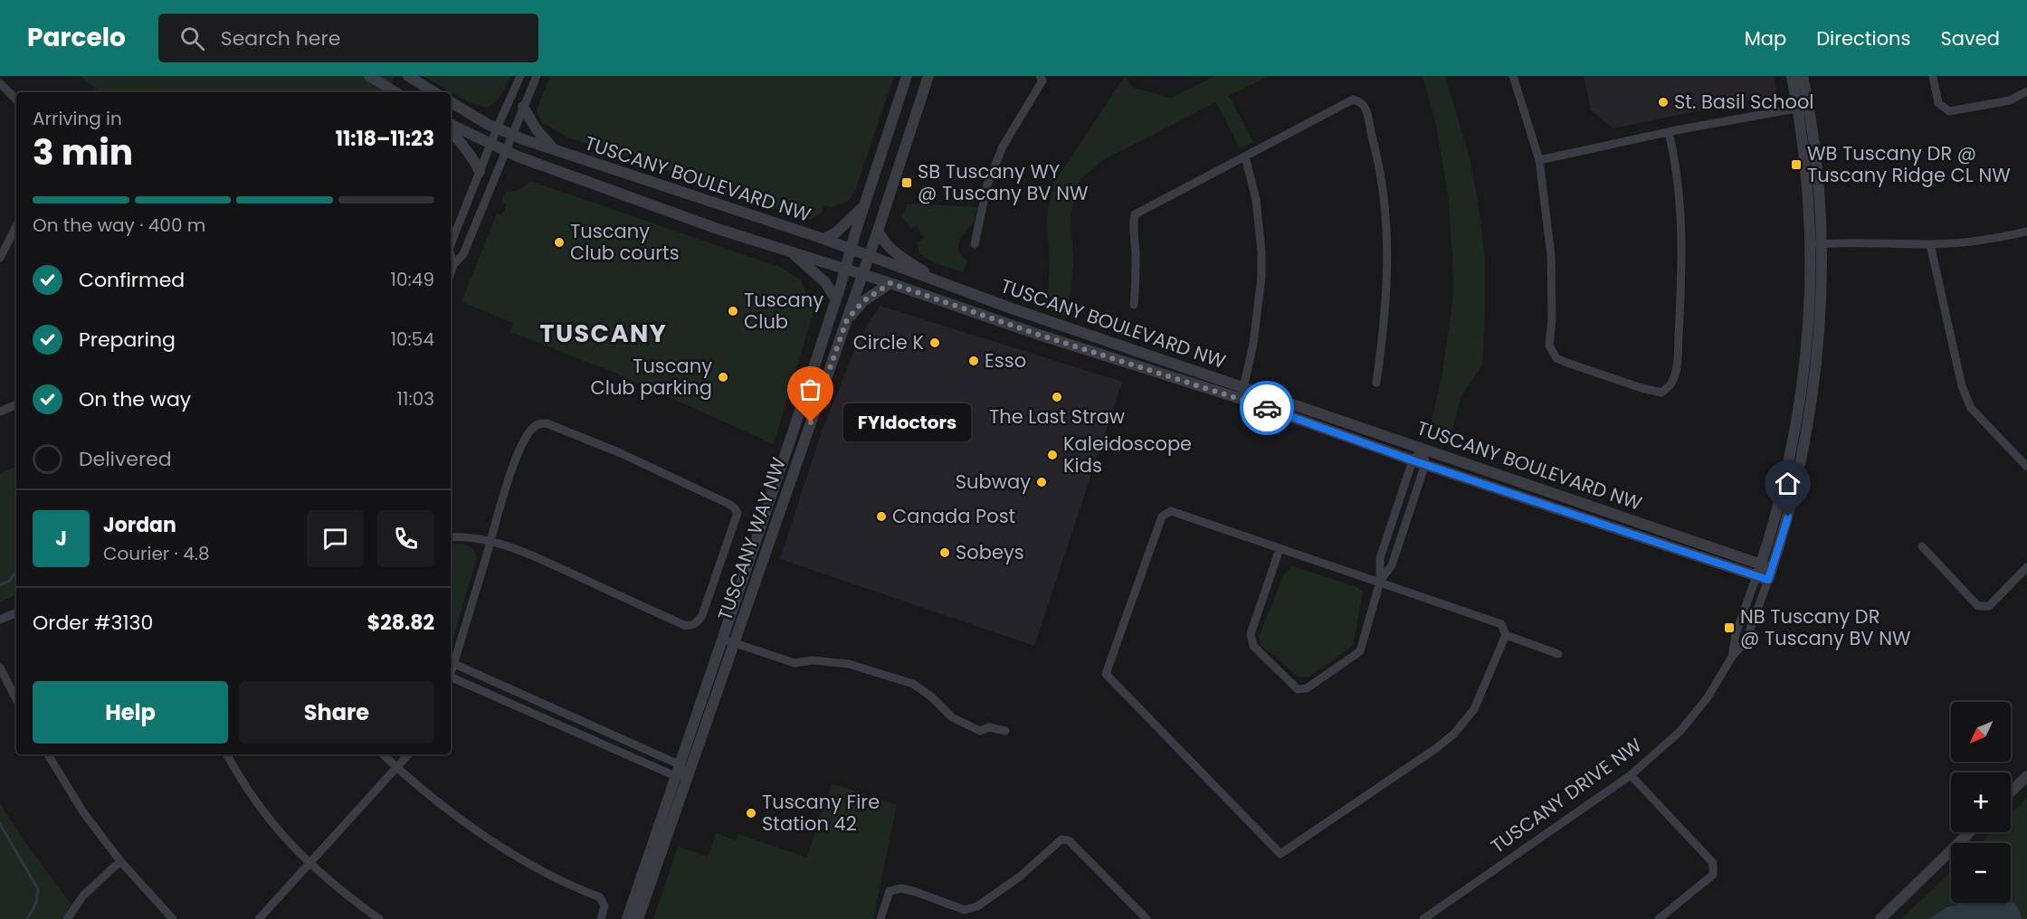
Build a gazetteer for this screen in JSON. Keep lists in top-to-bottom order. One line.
{"streets":{"street":["TUSCANY BOULEVARD NW","TUSCANY WAY NW","TUSCANY DRIVE NW"]},"crossings":[["TUSCANY BOULEVARD NW","TUSCANY WAY NW"],["TUSCANY BOULEVARD NW","TUSCANY DRIVE NW"]],"districts":["TUSCANY"],"places":{"other":["St. Basil School","Tuscany Club courts","Tuscany Club","Circle K","Esso","Tuscany Club parking","The Last Straw","FYIdoctors","Kaleidoscope Kids","Subway","Canada Post","Sobeys","Tuscany Fire Station 42"],"transit":["WB Tuscany DR @ Tuscany Ridge CL NW","SB Tuscany WY @ Tuscany BV NW","NB Tuscany DR @ Tuscany BV NW"]},"north":"bottom left","page":{"header":"Parcelo","search":"Search here","nav":["Map","Directions","Saved"],"heading":["3 min","Arriving in","11:18–11:23"],"panel":["Jordan","Courier · 4.8","Order #3130","$28.82"],"bar":"On the way · 400 m","list":[["Confirmed","10:49"],["Preparing","10:54"],["On the way","11:03"],"Delivered"],"bubble":"FYIdoctors","round":"J","buttons":["Help","Share"],"map_buttons":["+","−"]}}
